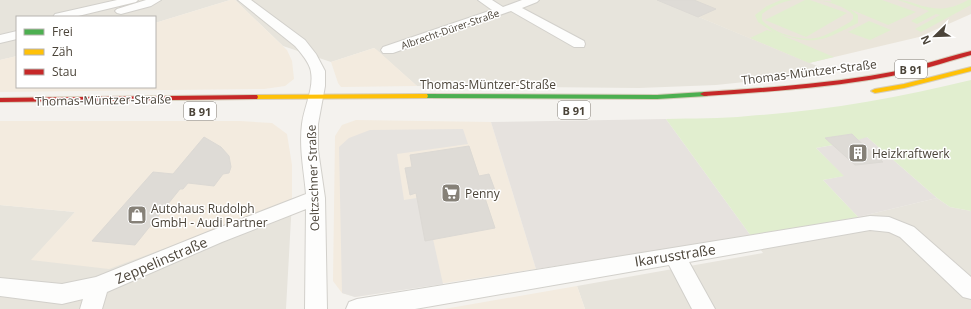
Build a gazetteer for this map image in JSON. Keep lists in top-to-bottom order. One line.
{"streets":{"main road":["B 91","Thomas-Müntzer-Straße"],"street":["Albrecht-Dürer-Straße","Oeltzschner Straße","Ikarusstraße","Zeppelinstraße"]},"crossings":[["Thomas-Müntzer-Straße","Oeltzschner Straße"],["Oeltzschner Straße","Zeppelinstraße"]],"places":{"building":["Heizkraftwerk"],"supermarket":["Penny"],"shop":["Autohaus Rudolph GmbH - Audi Partner"]},"legend":["Frei","Zäh","Stau"],"north":"bottom left"}
